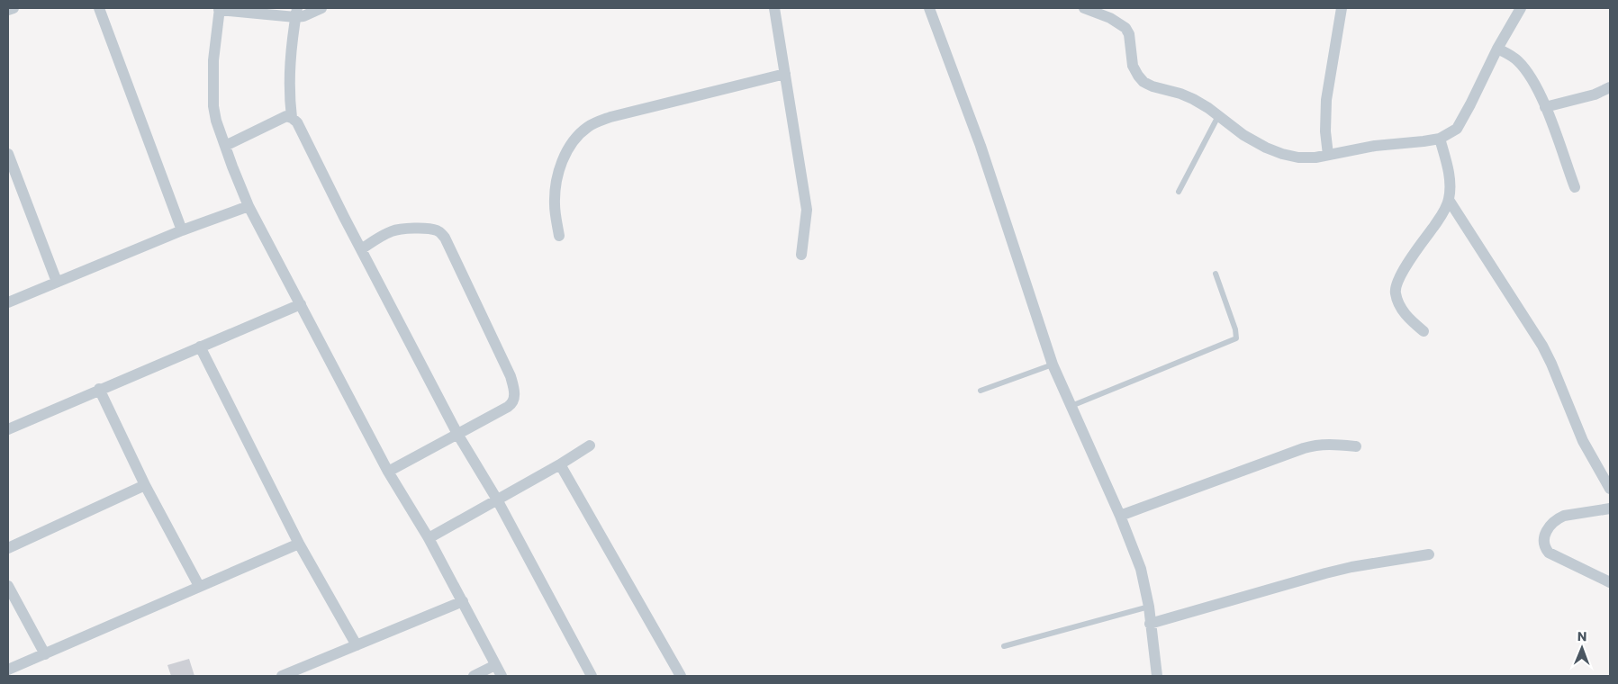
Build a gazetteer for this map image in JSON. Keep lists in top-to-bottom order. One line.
{"north":"top"}
